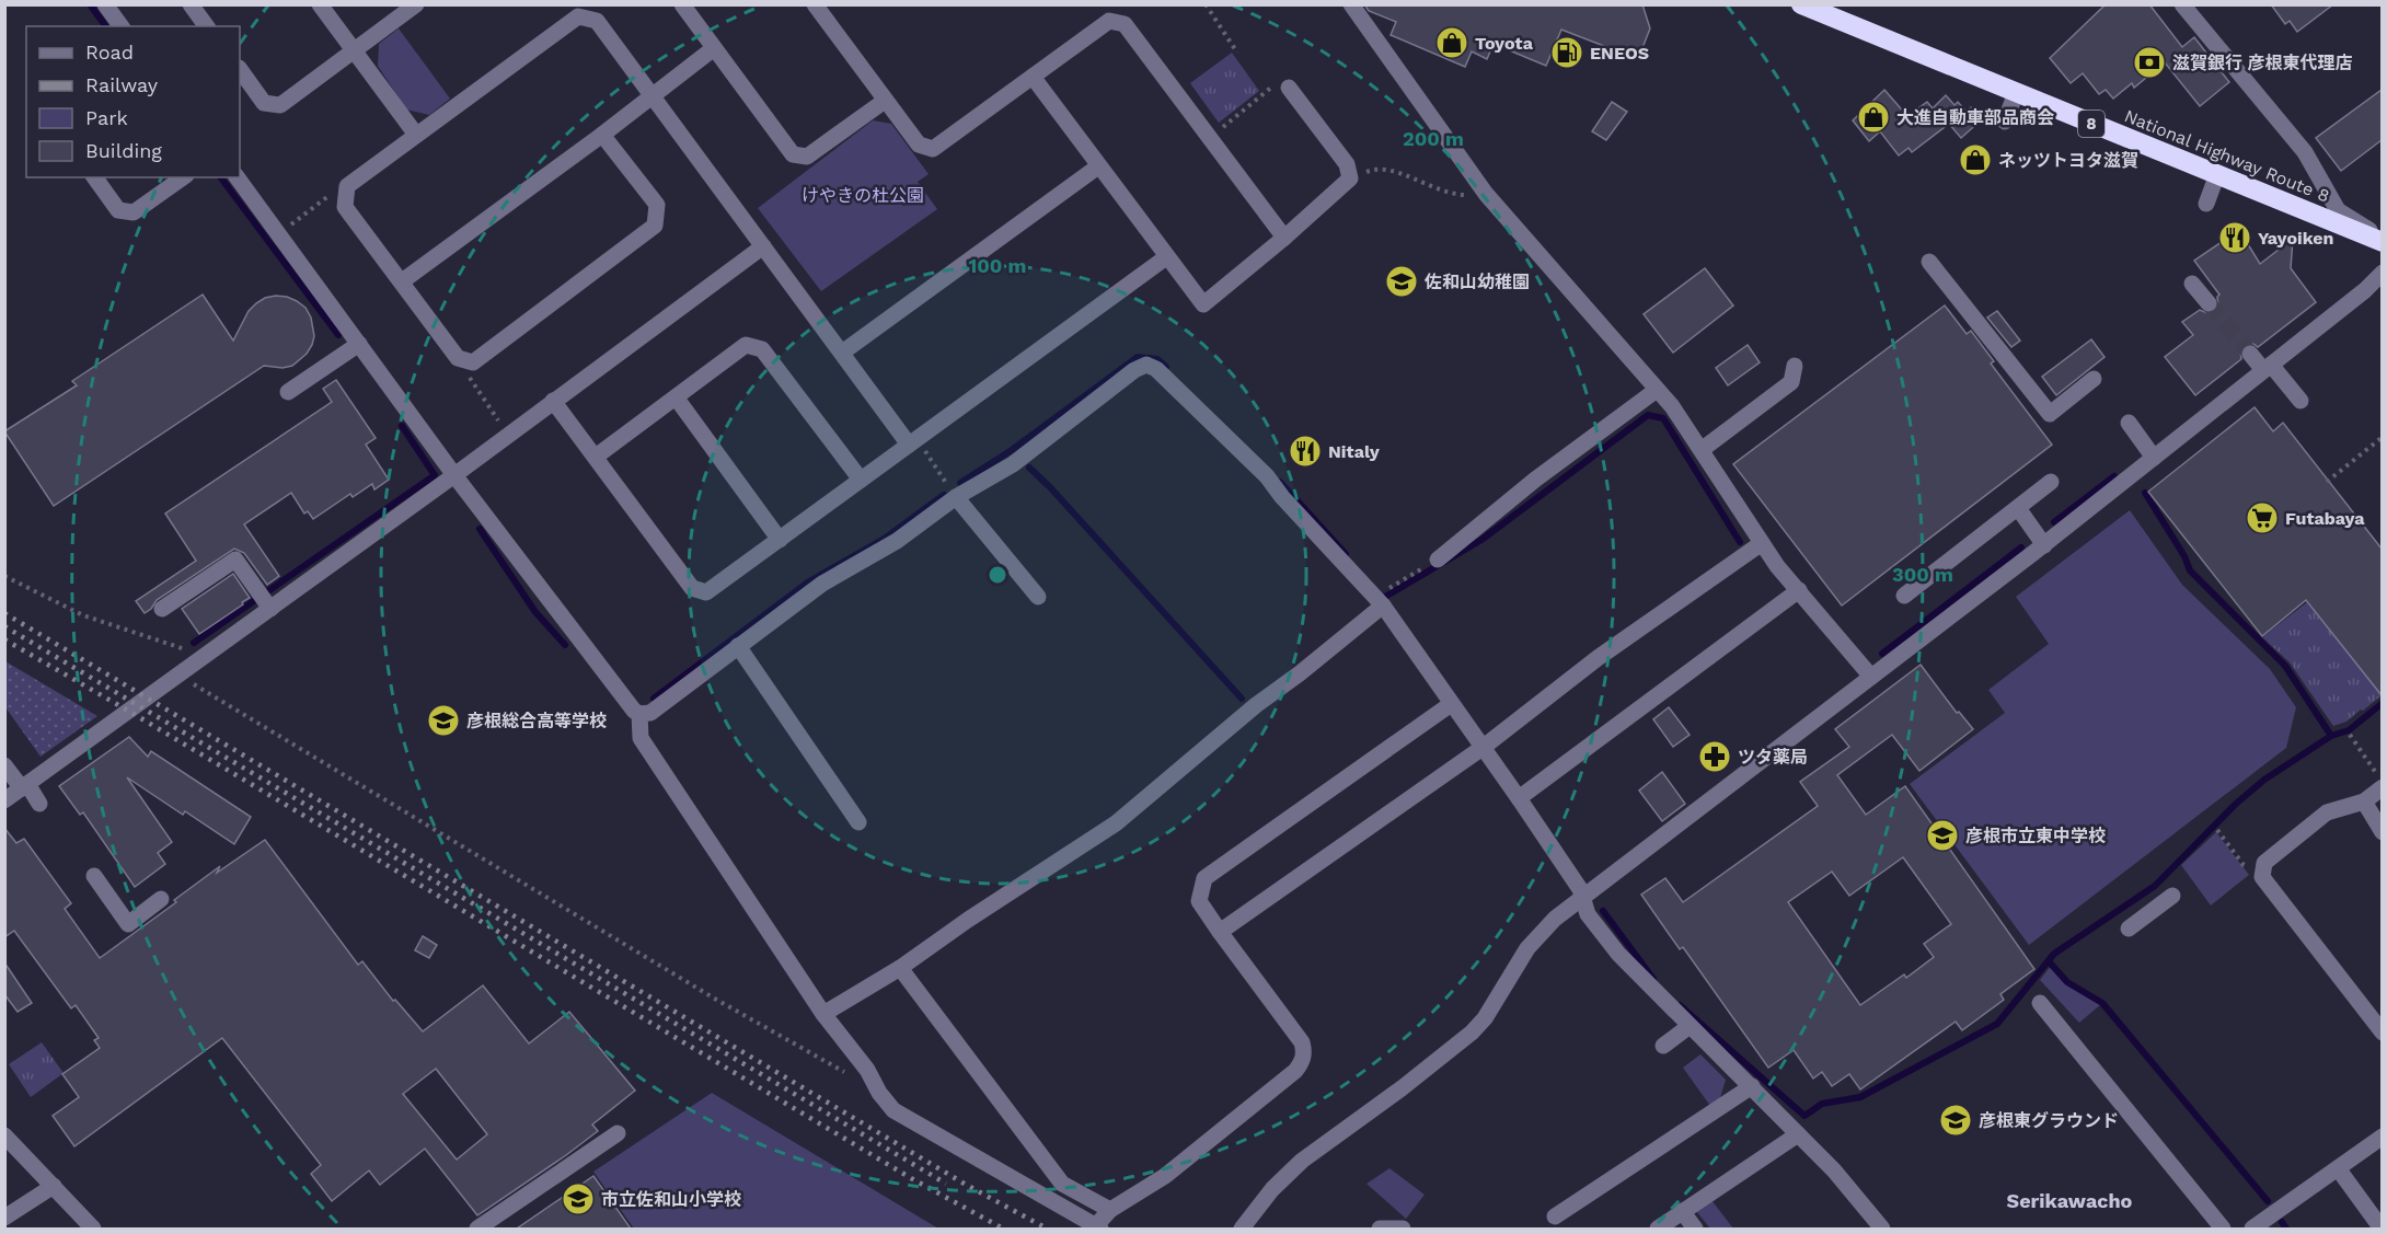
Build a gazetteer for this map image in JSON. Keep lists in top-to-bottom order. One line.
{"streets":{"highway":["8","National Highway Route 8"]},"districts":["Serikawacho"],"parks":["けやきの杜公園"],"places":{"shop":["Toyota","大進自動車部品商会","ネッツトヨタ滋賀"],"fuel station":["ENEOS"],"bank":["滋賀銀行 彦根東代理店"],"restaurant":["Yayoiken","Nitaly"],"school or university":["佐和山幼稚園","彦根総合高等学校","彦根市立東中学校","彦根東グラウンド","市立佐和山小学校"],"supermarket":["Futabaya"],"pharmacy":["ツタ薬局"]},"legend":["Road","Railway","Park","Building"],"rings":["200 m","100 m","300 m"]}
